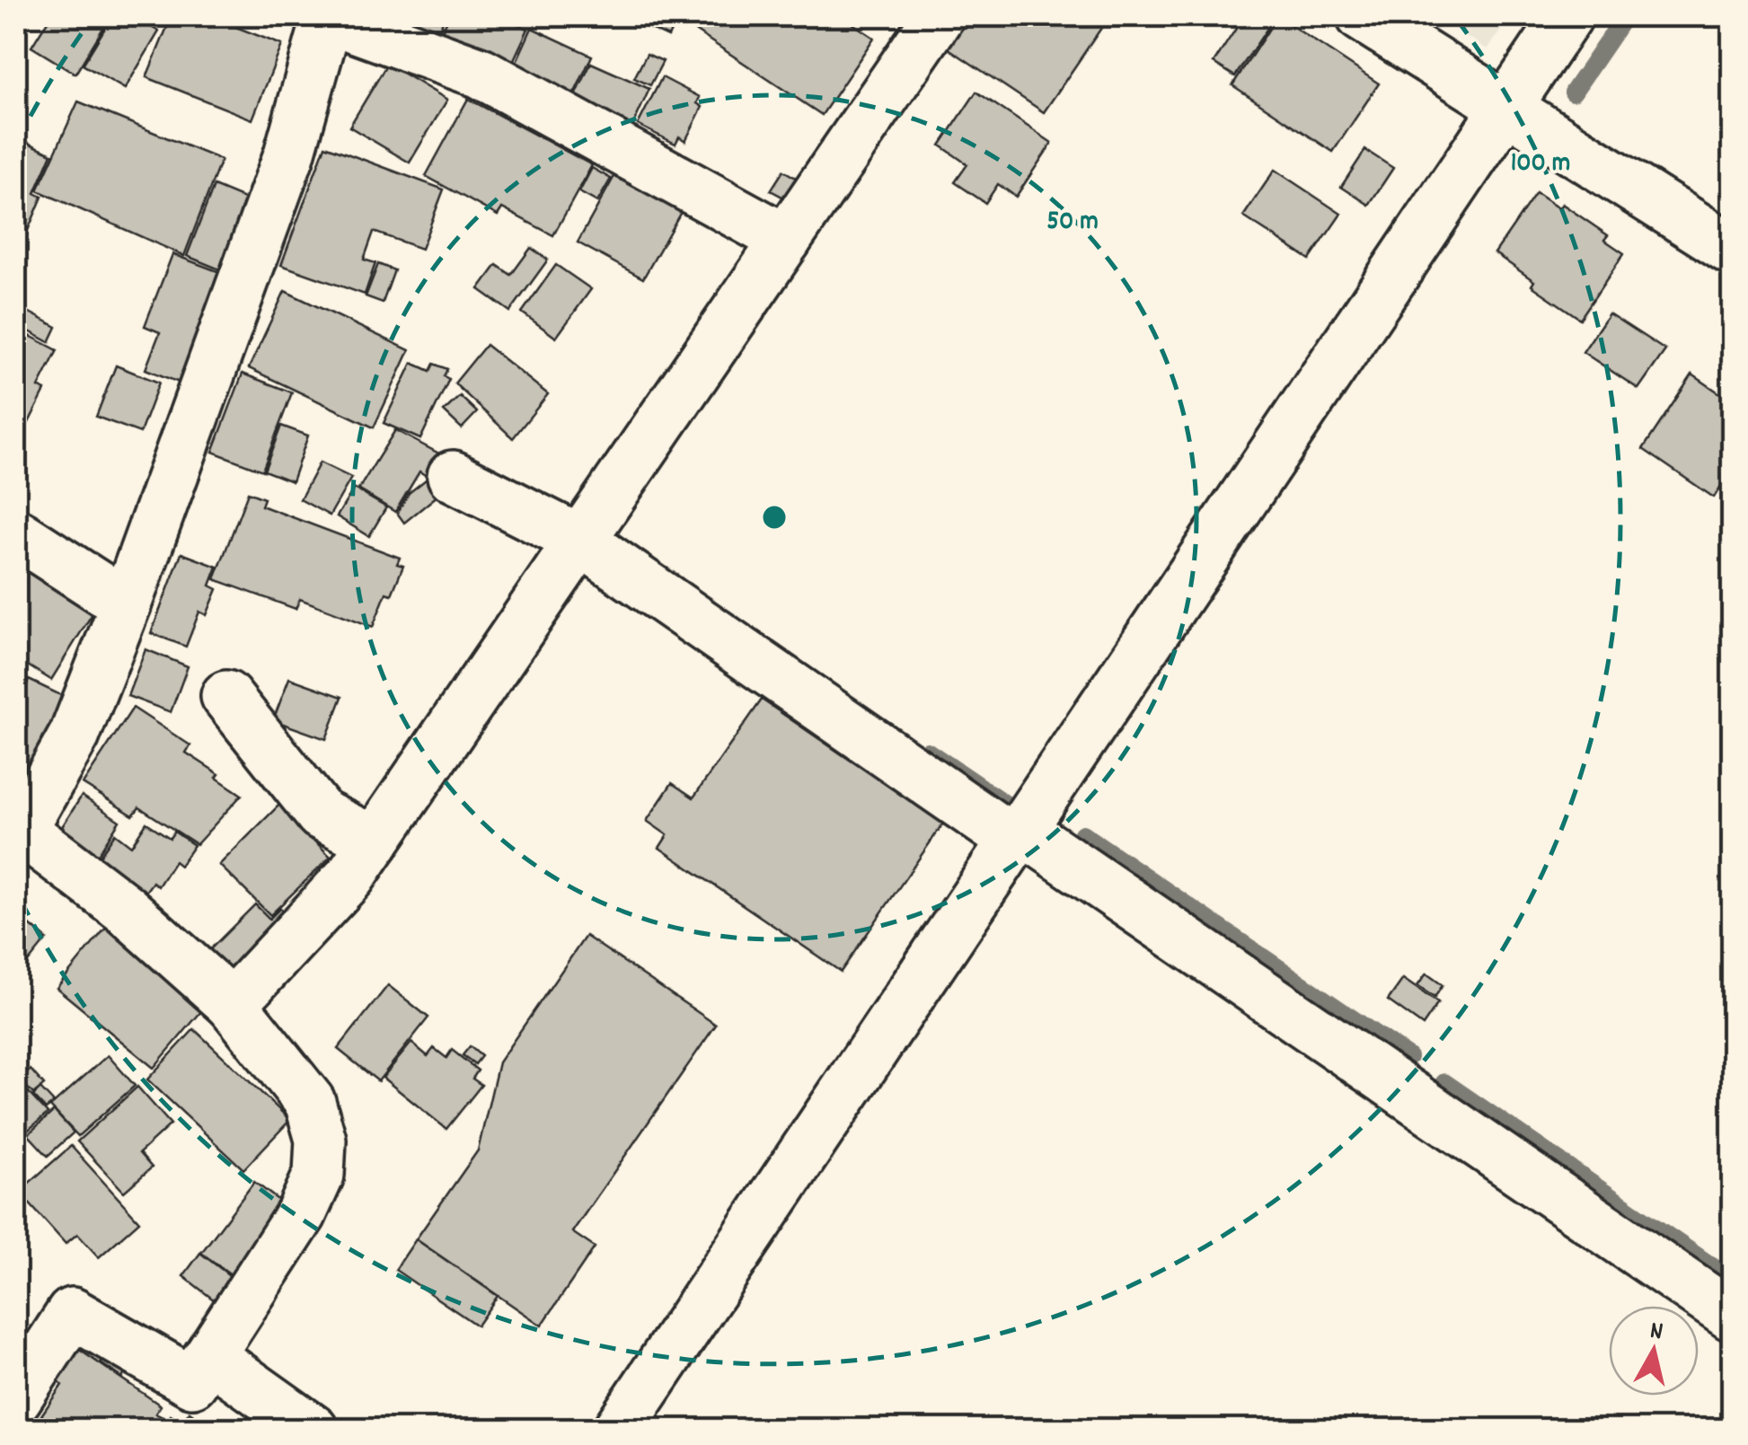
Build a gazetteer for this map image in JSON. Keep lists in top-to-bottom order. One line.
{"north":"top","rings":["100 m","50 m"]}
